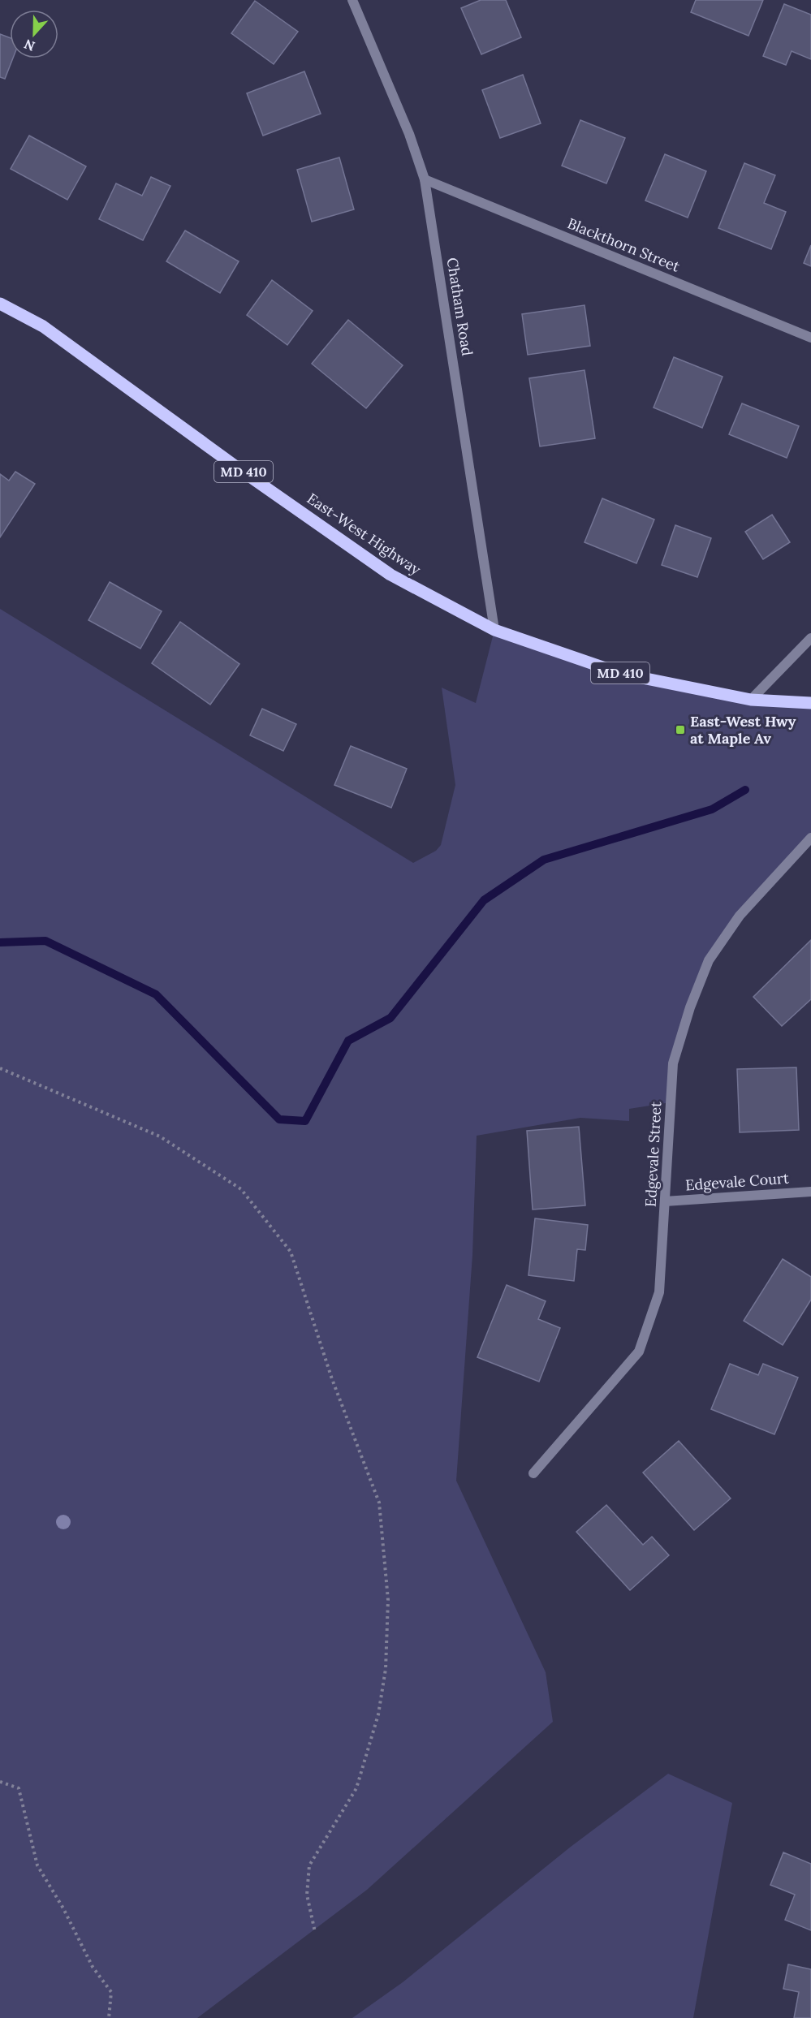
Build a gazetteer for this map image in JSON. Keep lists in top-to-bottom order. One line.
{"streets":{"main road":["MD 410","East-West Highway"],"street":["Blackthorn Street","Chatham Road","Edgevale Street","Edgevale Court"]},"crossings":[["Blackthorn Street","Chatham Road"],["Chatham Road","East-West Highway"],["Edgevale Street","Edgevale Court"]],"places":{"transit":["East-West Hwy at Maple Av"]},"north":"bottom"}
